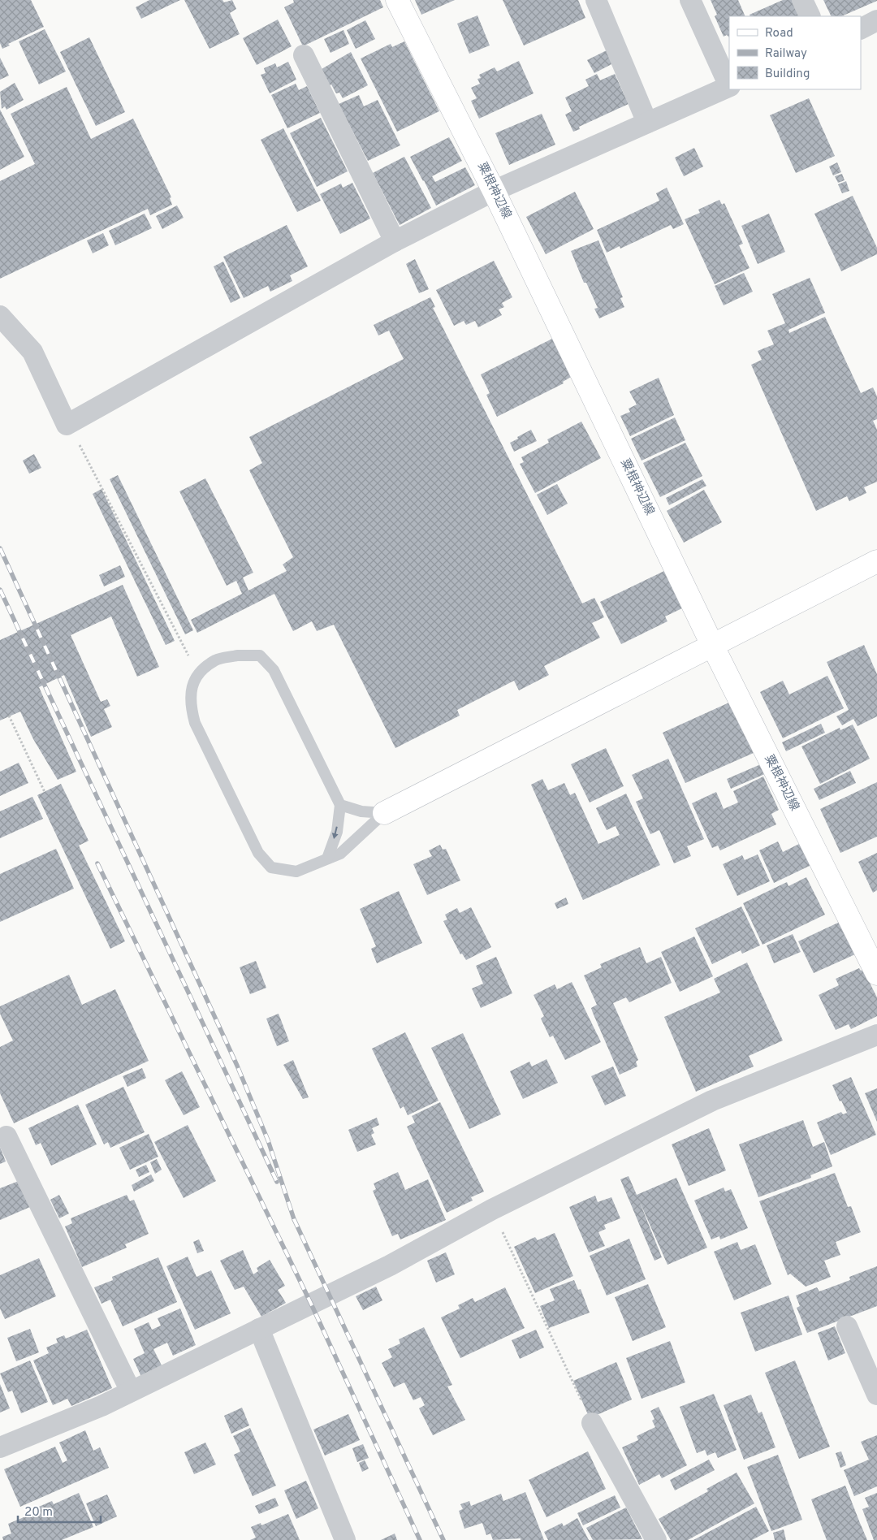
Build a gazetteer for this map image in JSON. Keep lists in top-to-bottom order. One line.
{"streets":{"main road":["粟根神辺線"]},"legend":["Road","Railway","Building"],"scale_bar":"20 m"}
